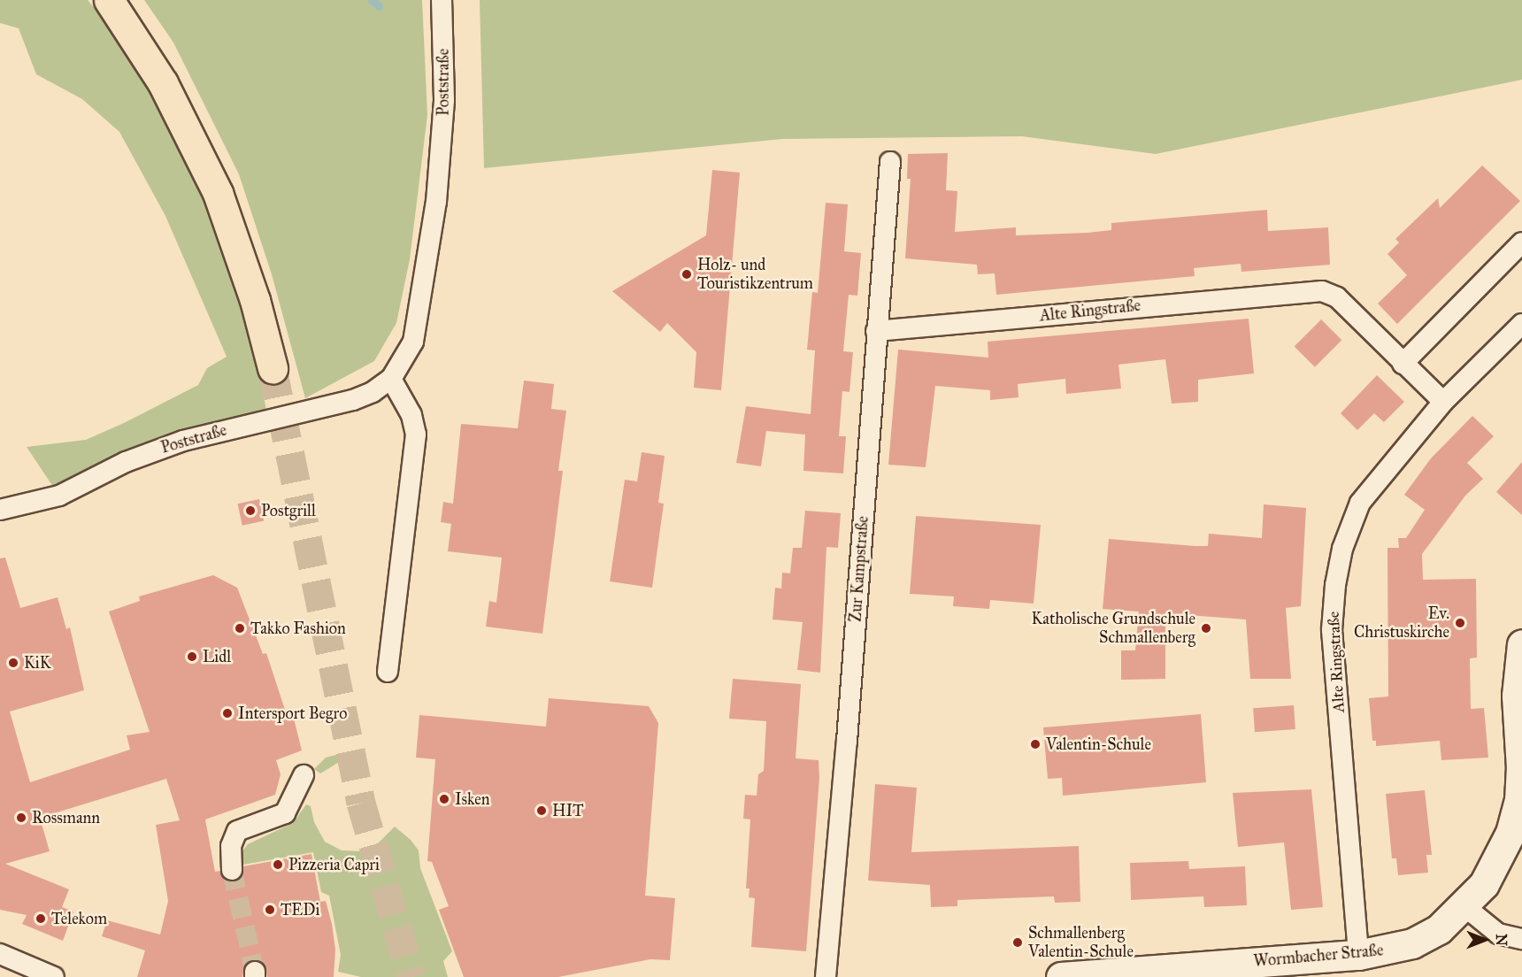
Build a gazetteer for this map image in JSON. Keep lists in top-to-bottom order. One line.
{"streets":{"main road":["Wormbacher Straße"],"street":["Poststraße","Alte Ringstraße","Zur Kampstraße"]},"crossings":[["Alte Ringstraße","Zur Kampstraße"],["Alte Ringstraße","Wormbacher Straße"]],"places":["Holz- und Touristikzentrum","Postgrill","Ev. Christuskirche","Takko Fashion","Katholische Grundschule Schmallenberg","Lidl","KiK","Intersport Begro","Valentin-Schule","Isken","HIT","Rossmann","Pizzeria Capri","TEDi","Telekom","Schmallenberg Valentin-Schule"],"north":"right"}
